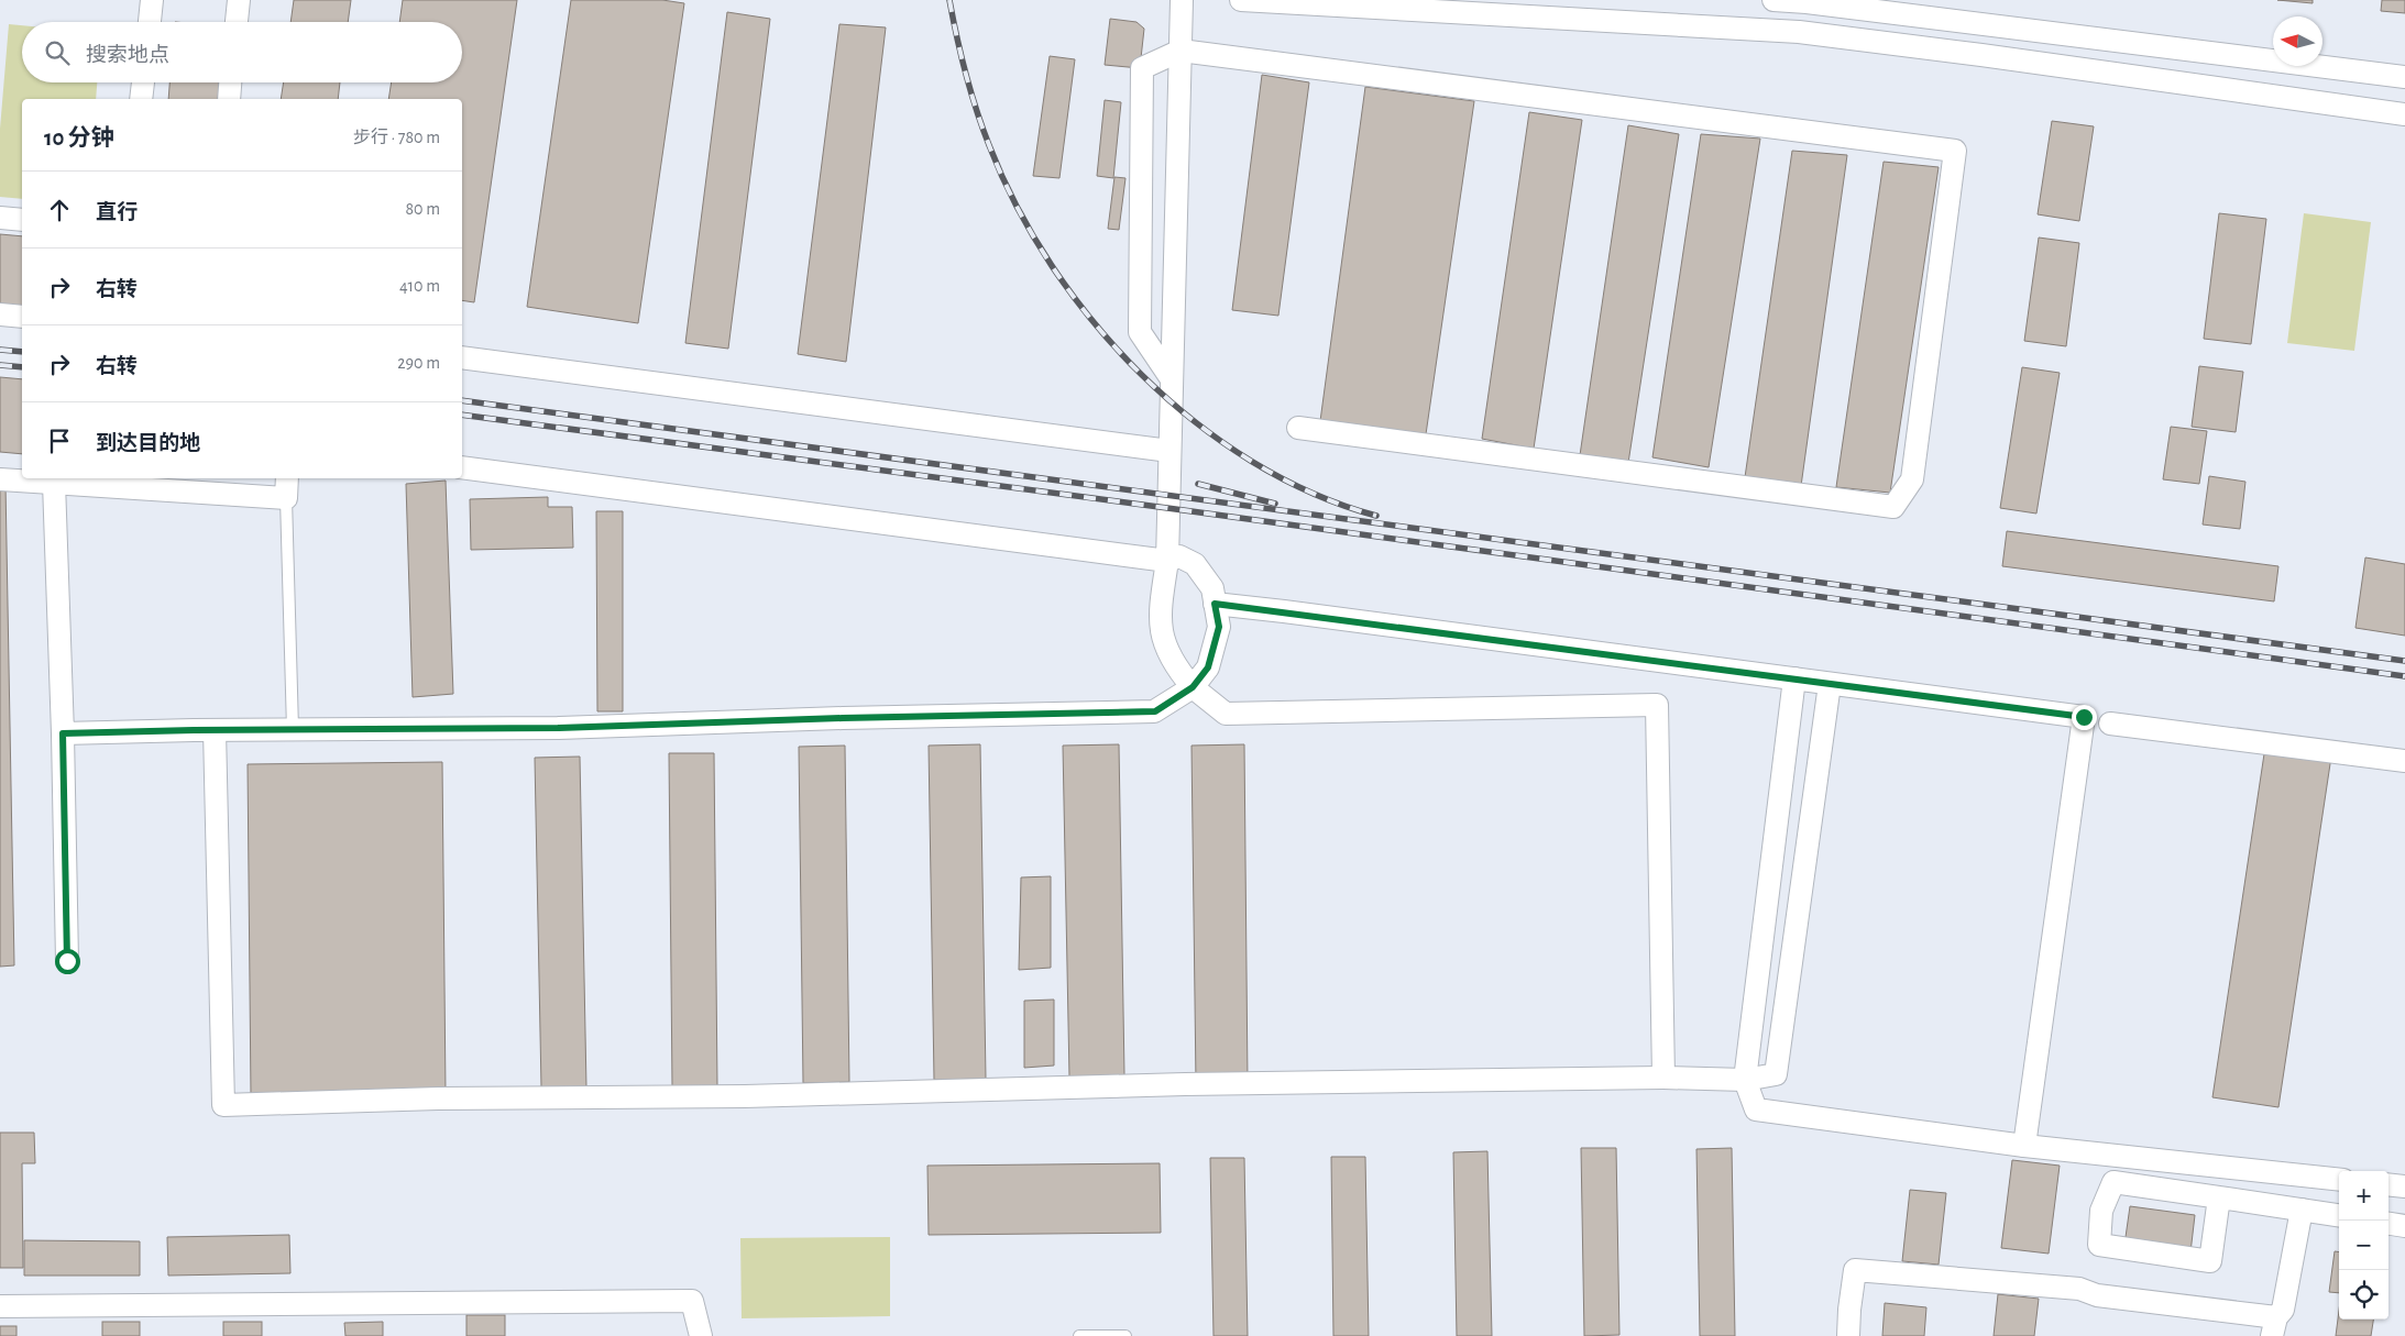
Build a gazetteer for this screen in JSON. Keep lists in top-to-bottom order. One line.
{"north":"left","page":{"search":"搜索地点","heading":["10 分钟","步行 · 780 m"],"list":[["直行","80 m"],["右转","410 m"],["右转","290 m"],"到达目的地"],"map_buttons":["+","−"]}}
